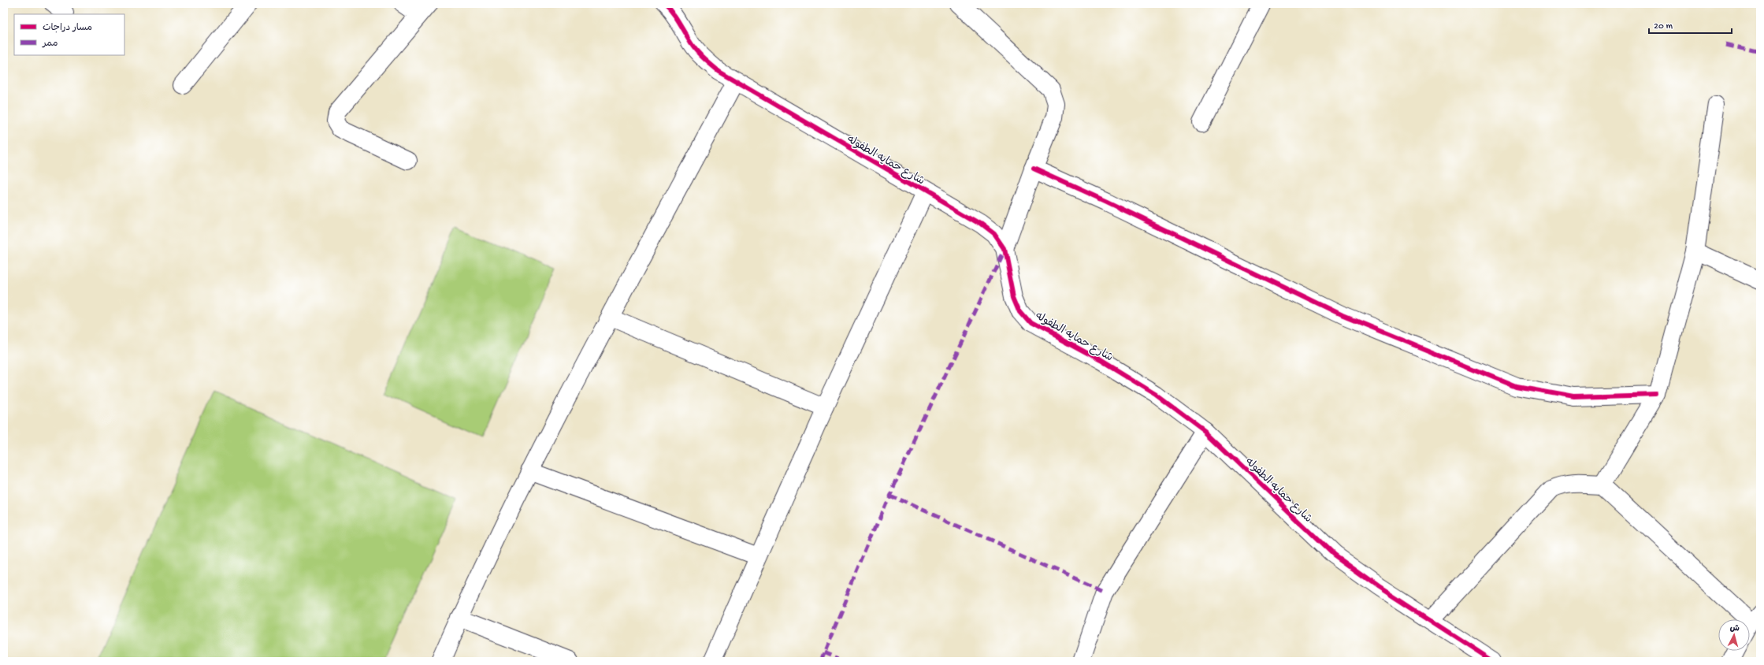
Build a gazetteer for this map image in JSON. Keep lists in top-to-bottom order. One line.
{"streets":{"street":["شارع حمايه الطفوله"]},"legend":["مسار دراجات","ممر"],"scale_bar":"20 m","north":"top"}
